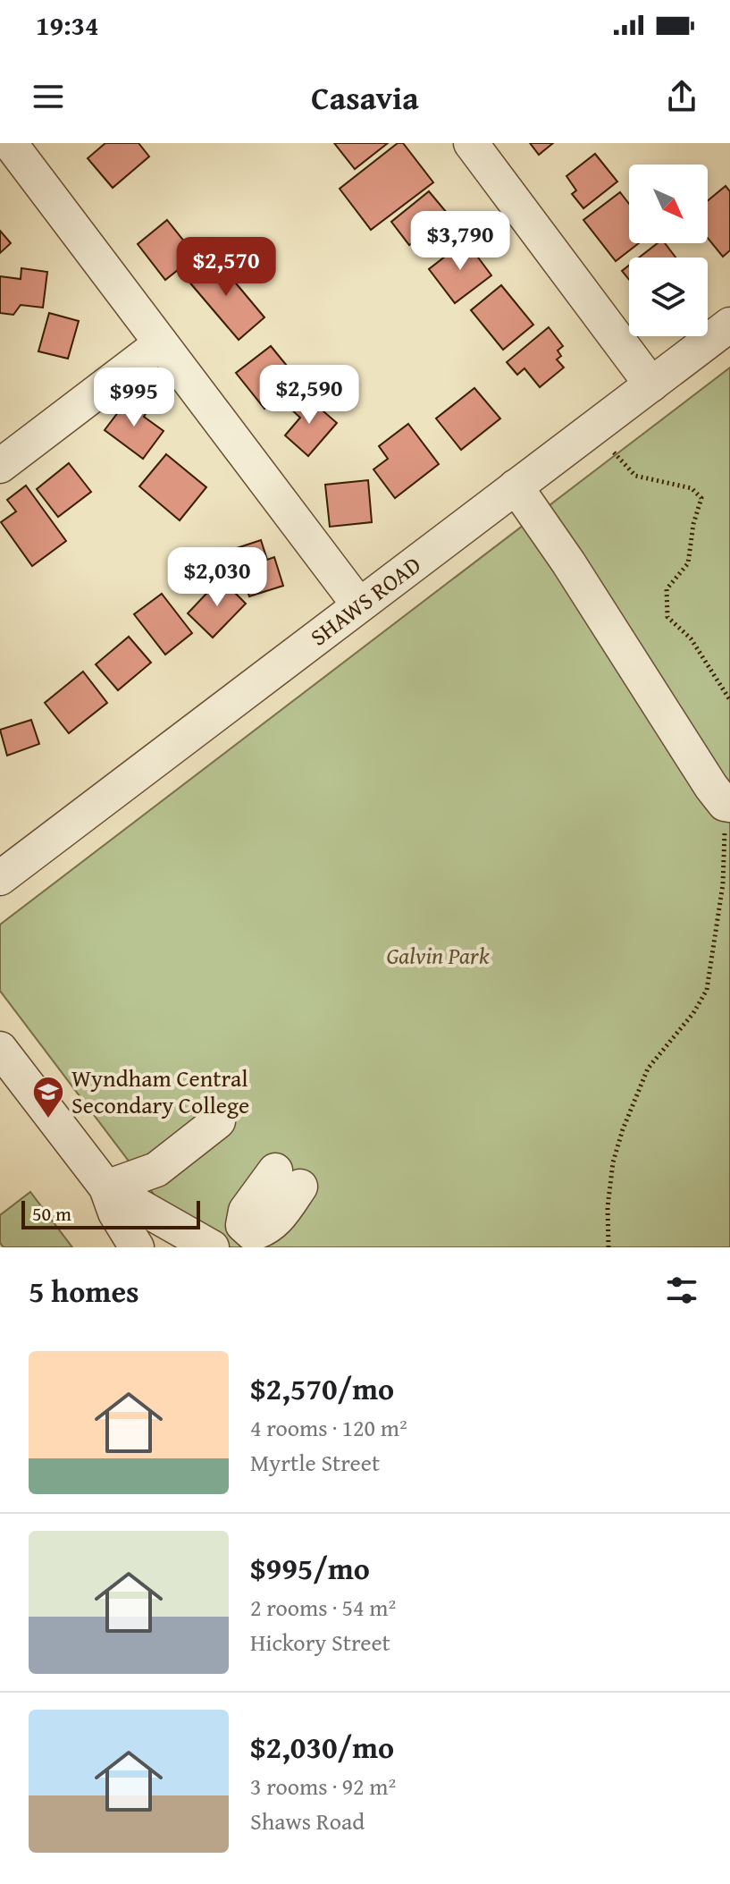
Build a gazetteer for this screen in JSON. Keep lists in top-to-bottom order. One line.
{"streets":{"street":["SHAWS ROAD"]},"parks":["Galvin Park"],"places":{"school or university":["Wyndham Central Secondary College"]},"scale_bar":"50 m","north":"bottom right","page":{"status":"19:34","header":"Casavia","price":["$3,790","$2,570","$2,590","$995","$2,030"],"scale":"50 m","heading":"5 homes","list":[{"name":"$2,570/mo","note":"4 rooms · 120 m² · Myrtle Street"},{"name":"$995/mo","note":"2 rooms · 54 m² · Hickory Street"},{"name":"$2,030/mo","note":"3 rooms · 92 m² · Shaws Road"}]}}
